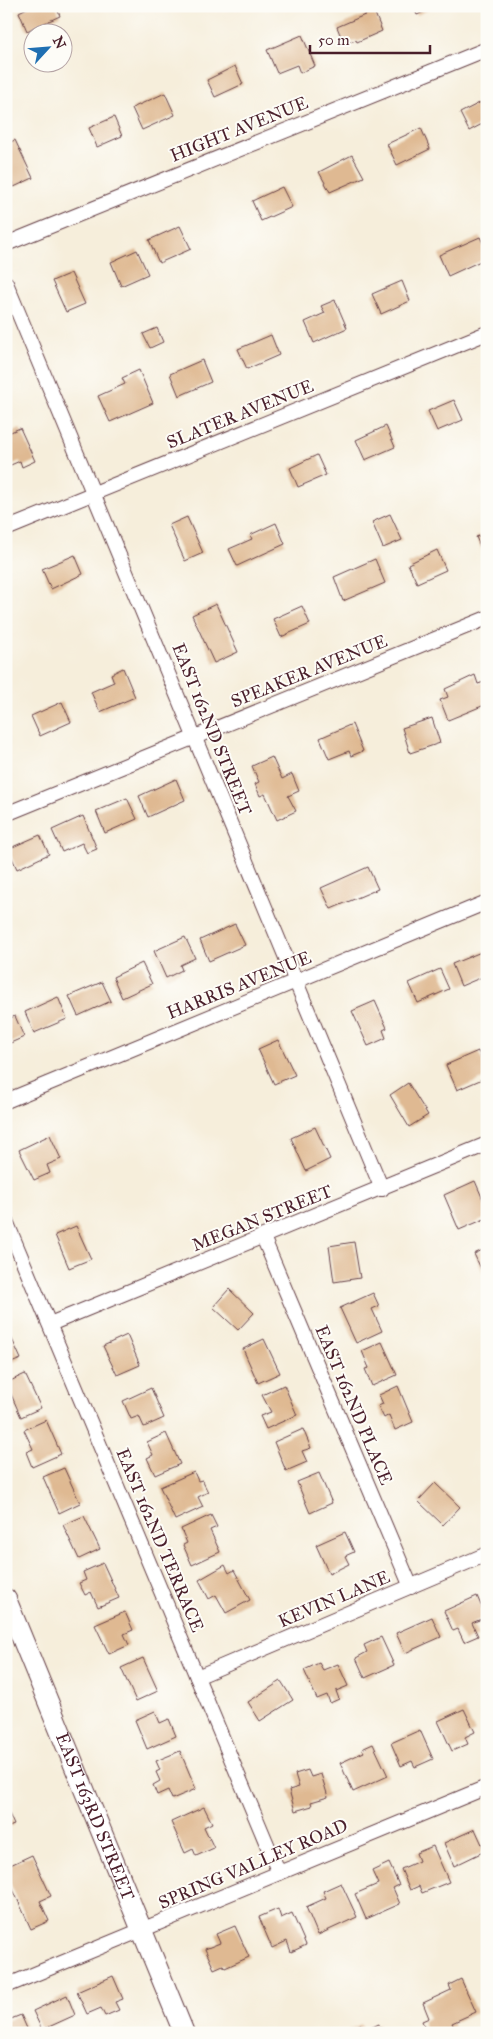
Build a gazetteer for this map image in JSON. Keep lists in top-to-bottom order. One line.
{"streets":{"street":["HIGHT AVENUE","SLATER AVENUE","SPEAKER AVENUE","EAST 162ND STREET","HARRIS AVENUE","MEGAN STREET","EAST 162ND PLACE","EAST 162ND TERRACE","KEVIN LANE","EAST 163RD STREET","SPRING VALLEY ROAD"]},"crossings":[["SLATER AVENUE","EAST 162ND STREET"],["SPEAKER AVENUE","EAST 162ND STREET"],["EAST 162ND STREET","HARRIS AVENUE"],["EAST 162ND STREET","MEGAN STREET"],["MEGAN STREET","EAST 162ND PLACE"],["MEGAN STREET","EAST 162ND TERRACE"],["EAST 162ND PLACE","KEVIN LANE"],["EAST 162ND TERRACE","KEVIN LANE"],["EAST 162ND TERRACE","SPRING VALLEY ROAD"],["EAST 163RD STREET","SPRING VALLEY ROAD"]],"scale_bar":"50 m","north":"top right"}
